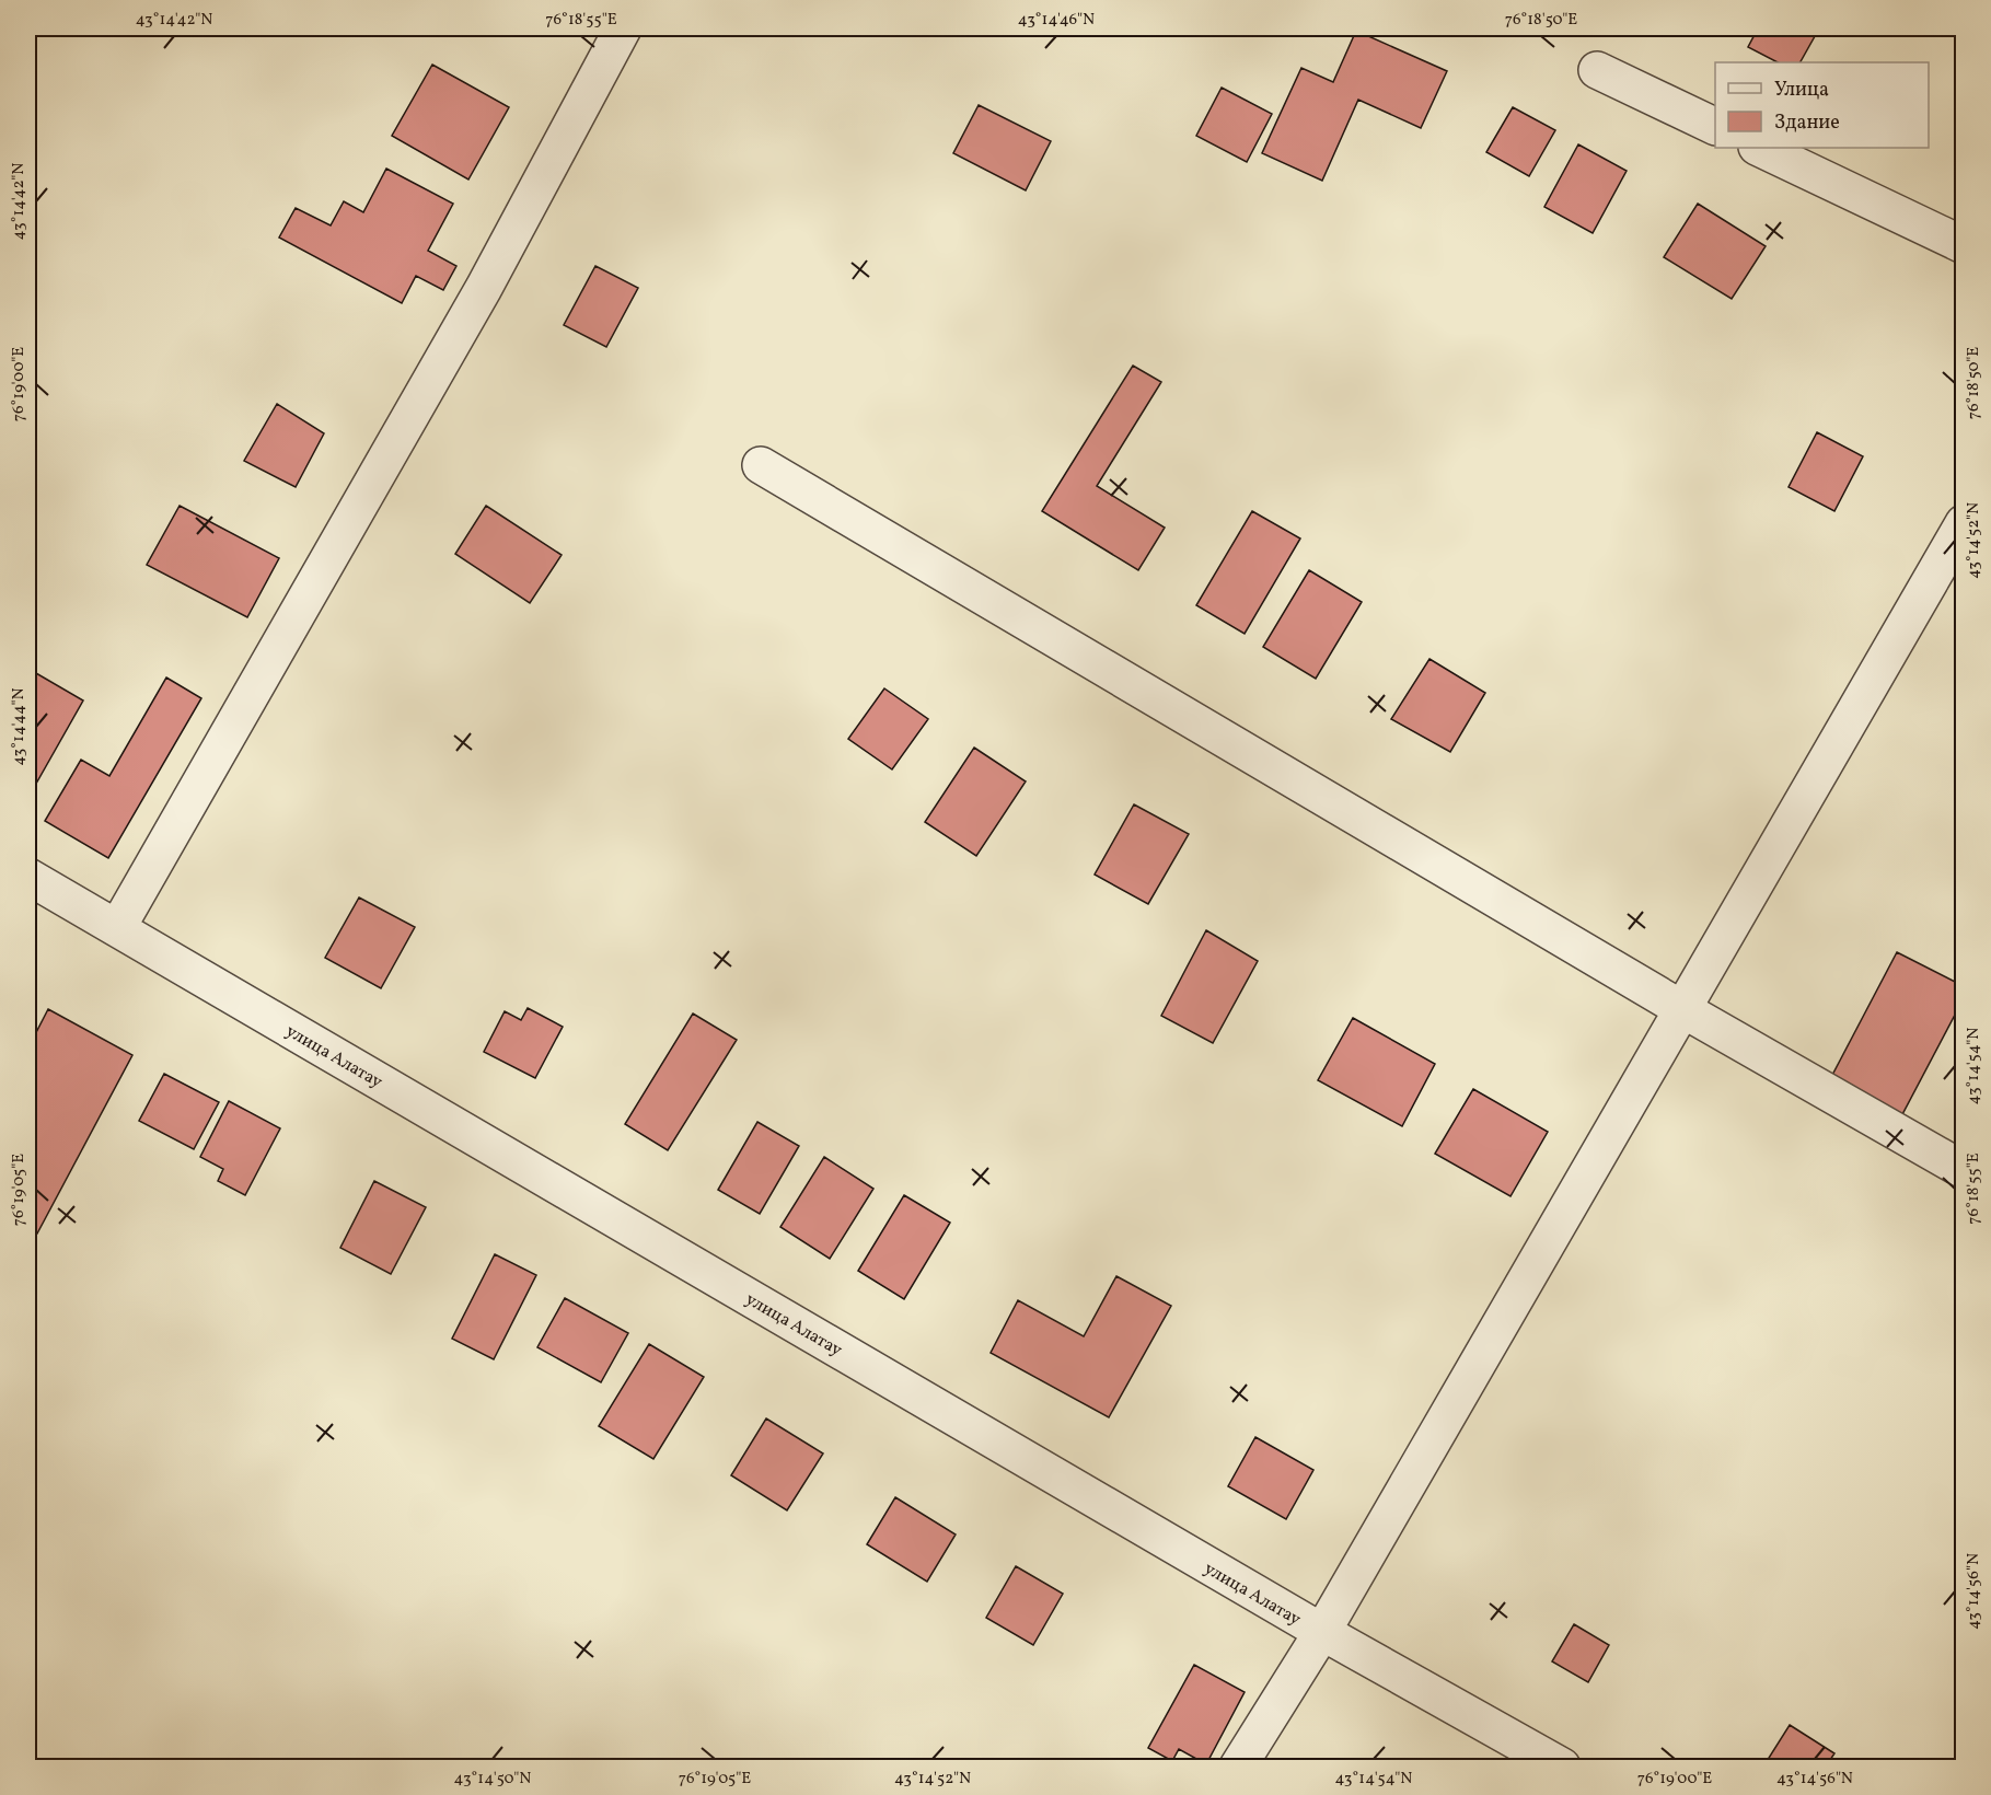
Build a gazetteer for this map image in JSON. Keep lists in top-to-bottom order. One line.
{"streets":{"street":["улица Алатау"]},"legend":["Улица","Здание"],"coordinates":["43°14'42\"N","76°18'55\"E","43°14'46\"N","76°18'50\"E","76°19'00\"E","43°14'52\"N","43°14'44\"N","43°14'54\"N","76°19'05\"E","43°14'56\"N","43°14'50\"N"]}
